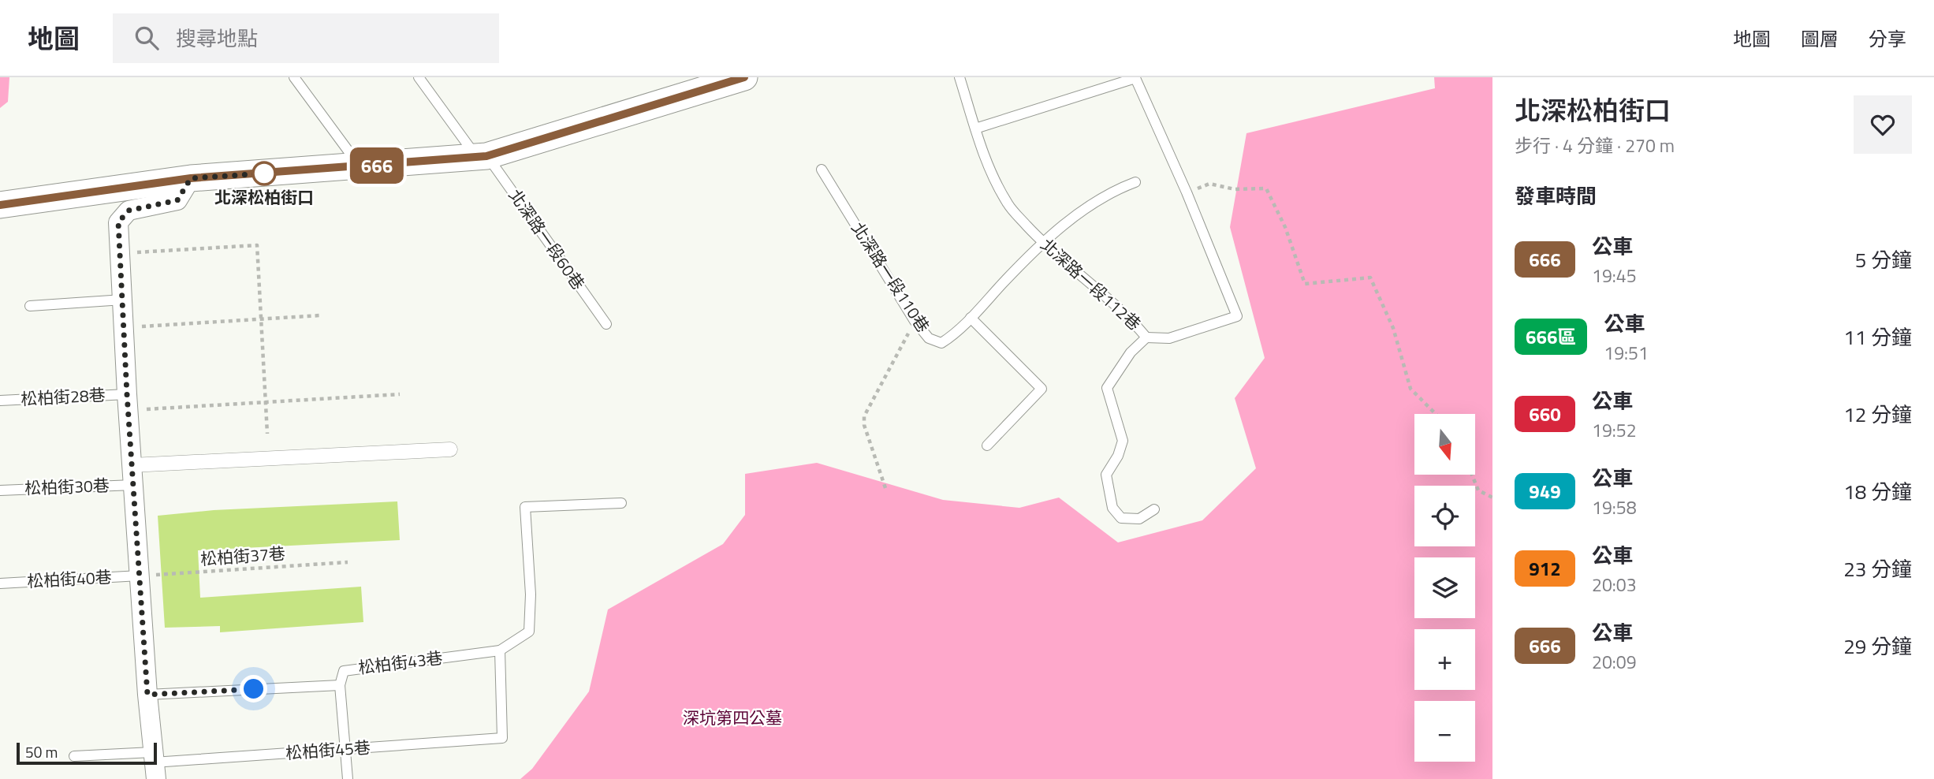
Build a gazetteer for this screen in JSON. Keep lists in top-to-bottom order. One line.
{"streets":{"lane":["北深路一段60巷","北深路一段110巷","北深路一段112巷","松柏街28巷","松柏街30巷","松柏街40巷","松柏街43巷","松柏街45巷"],"path":["松柏街37巷"]},"crossings":[["北深路一段110巷","北深路一段112巷"],["松柏街37巷","松柏街40巷"],["松柏街43巷","松柏街45巷"]],"parks":["深坑第四公墓"],"places":["北深松柏街口"],"lines":["bus line 666"],"scale_bar":"50 m","north":"bottom","page":{"header":"地圖","search":"搜尋地點","nav":["地圖","圖層","分享"],"on_map":"666","heading":[["北深松柏街口","步行 · 4 分鐘 · 270 m"],"發車時間"],"list":[{"mark":"666","name":"公車","note":"19:45","value":"5 分鐘"},{"mark":"666區","name":"公車","note":"19:51","value":"11 分鐘"},{"mark":"660","name":"公車","note":"19:52","value":"12 分鐘"},{"mark":"949","name":"公車","note":"19:58","value":"18 分鐘"},{"mark":"912","name":"公車","note":"20:03","value":"23 分鐘"},{"mark":"666","name":"公車","note":"20:09","value":"29 分鐘"}],"map_buttons":["+","−"],"scale":"50 m"}}
